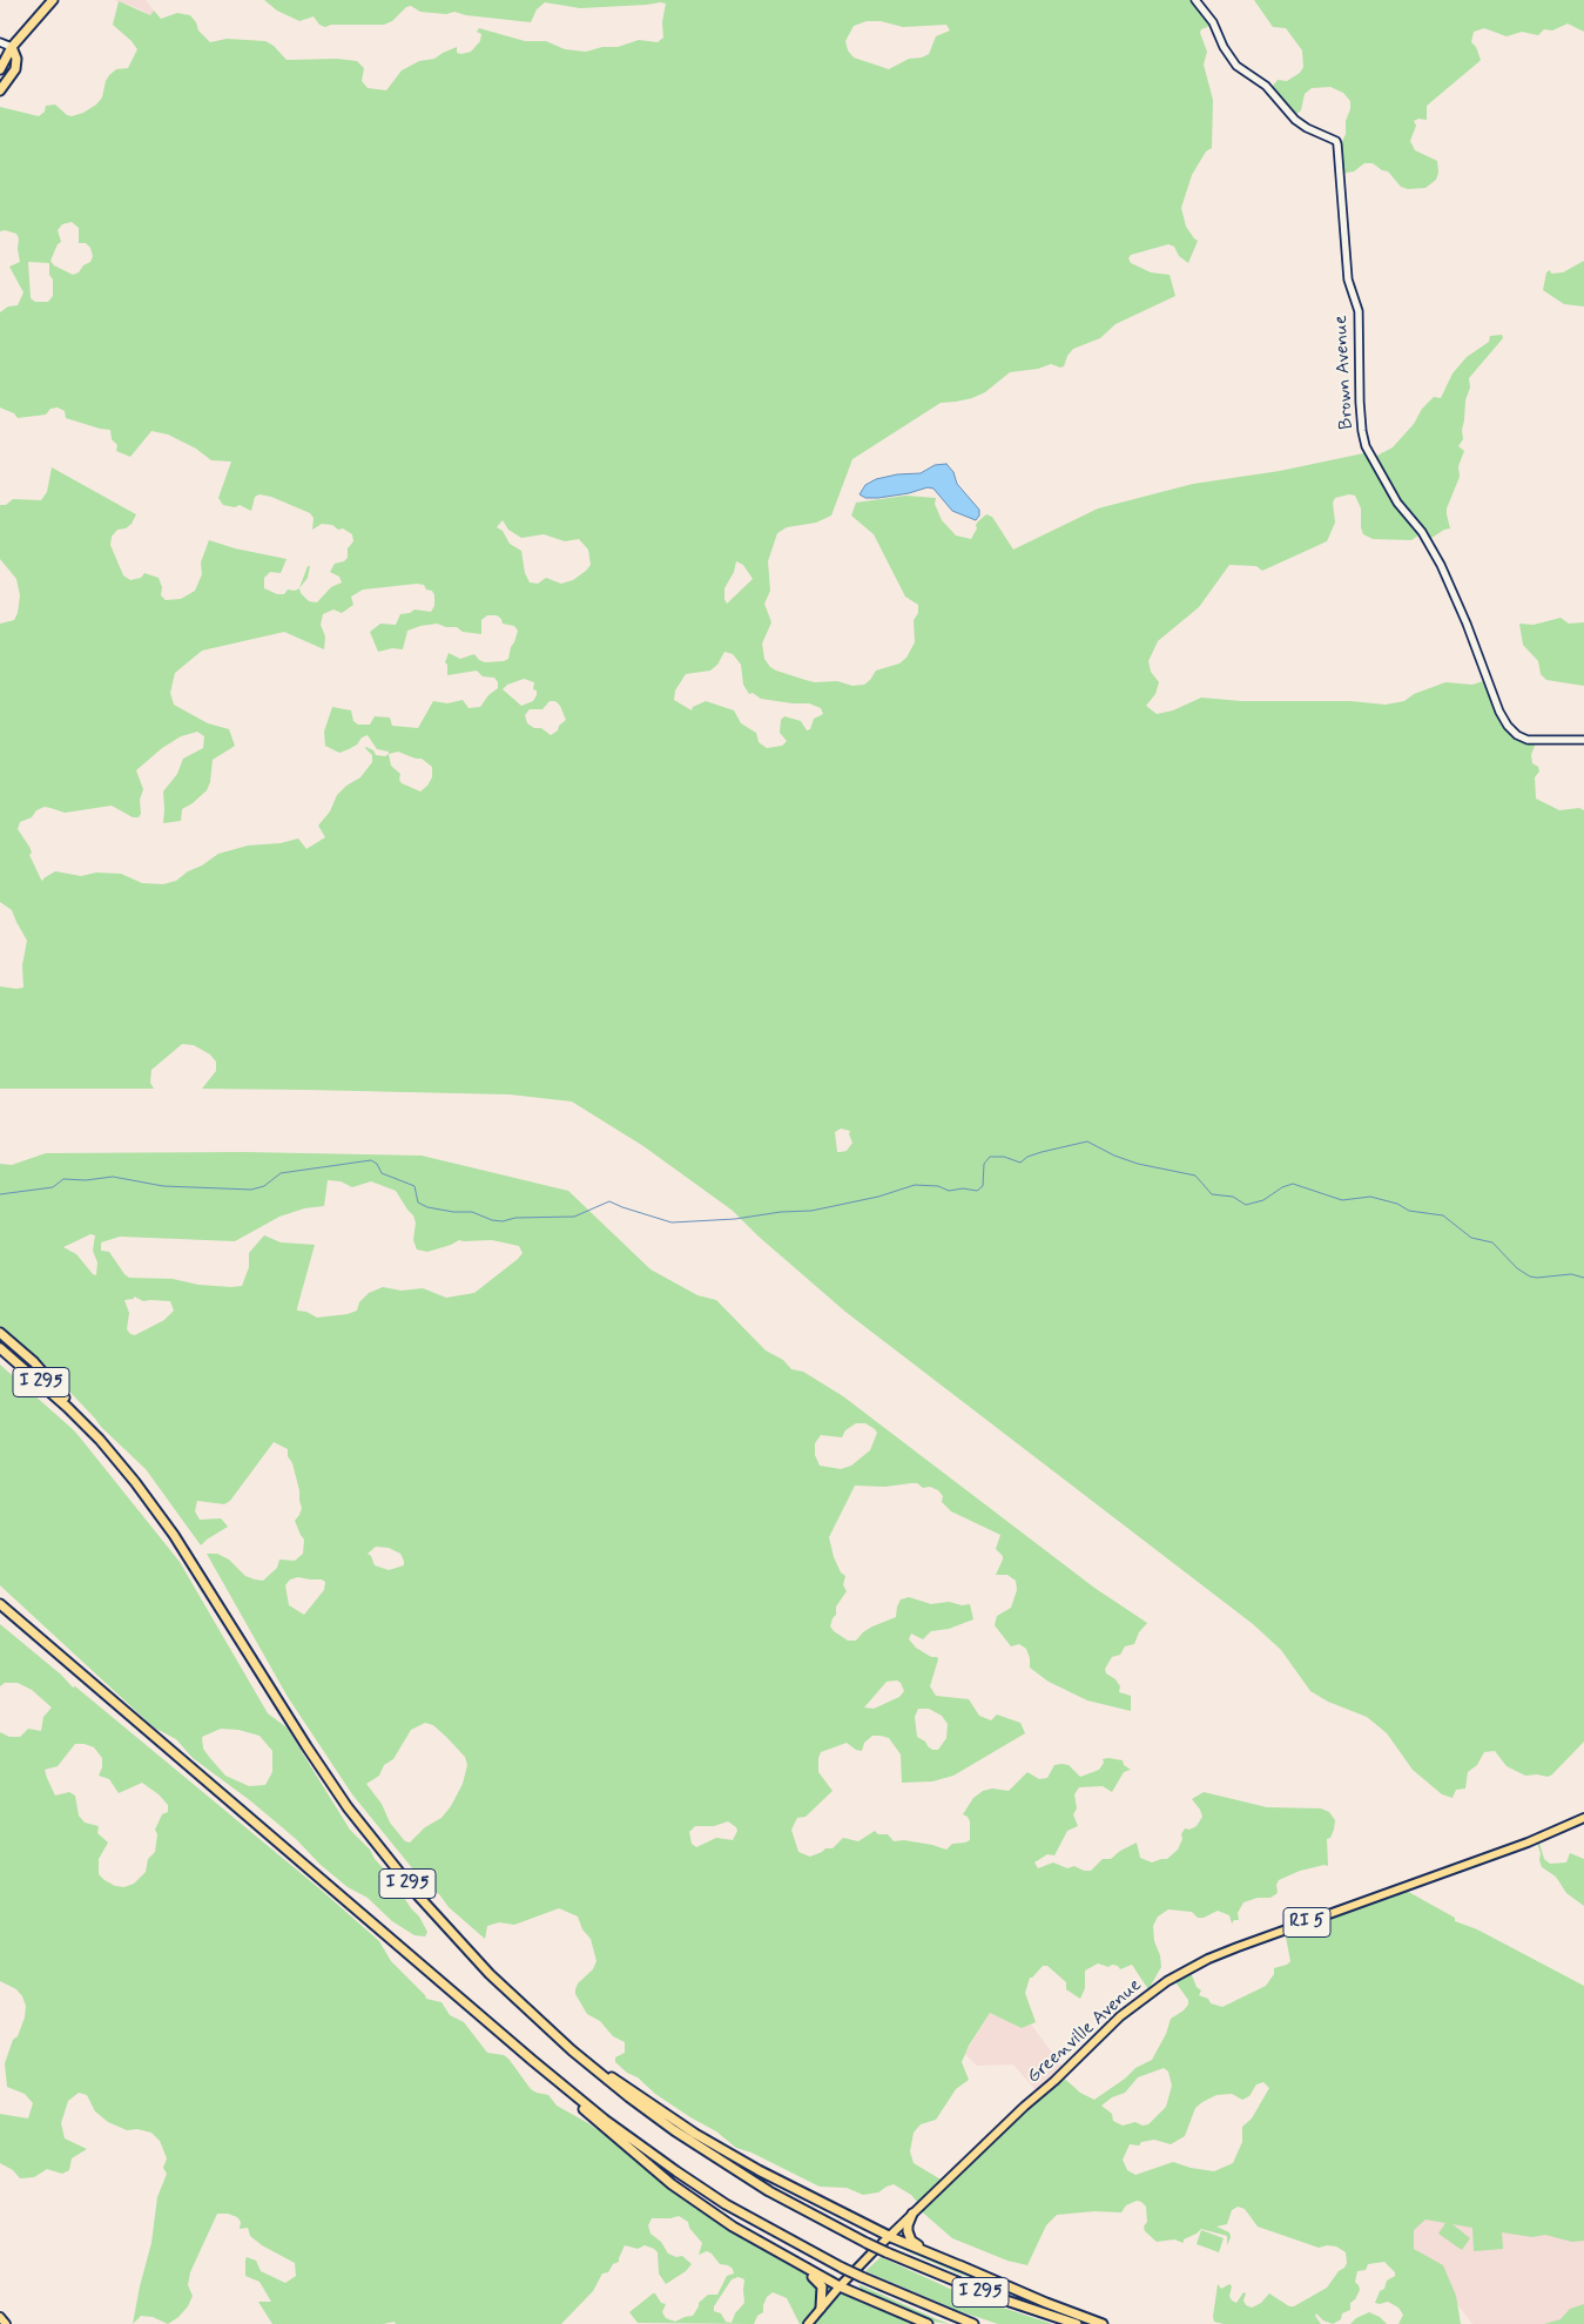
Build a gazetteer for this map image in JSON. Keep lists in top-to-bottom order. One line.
{"streets":{"highway":["I 295"],"main road":["RI 5","Greenville Avenue"],"street":["Brown Avenue"]}}
